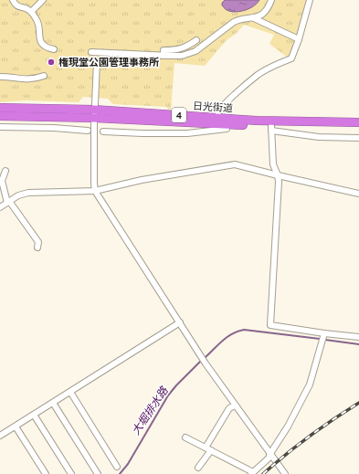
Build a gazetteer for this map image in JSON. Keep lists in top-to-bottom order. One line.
{"streets":{"highway":["日光街道","4"]},"water":["大堀排水路"],"places":["権現堂公園管理事務所"]}
